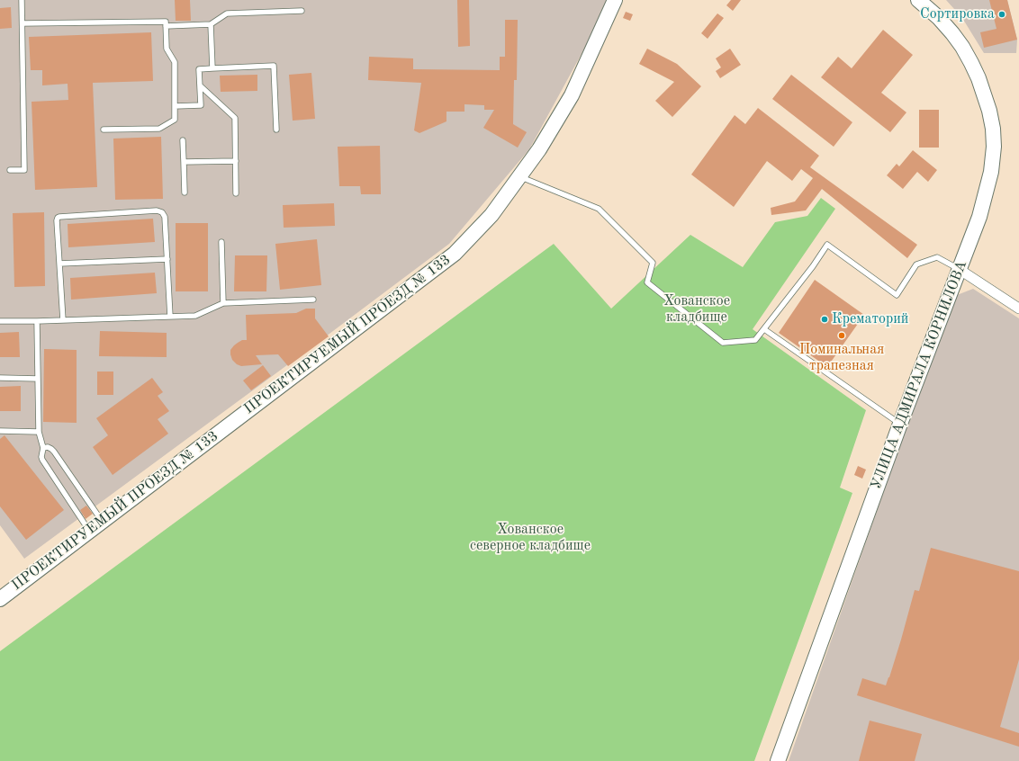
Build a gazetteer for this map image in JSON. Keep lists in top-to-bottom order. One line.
{"streets":{"street":["ПРОЕКТИРУЕМЫЙ ПРОЕЗД № 133","УЛИЦА АДМИРАЛА КОРНИЛОВА"]},"parks":["Хованское кладбище","Хованское северное кладбище"],"places":["Сортировка","Крематорий","Поминальная трапезная"]}
